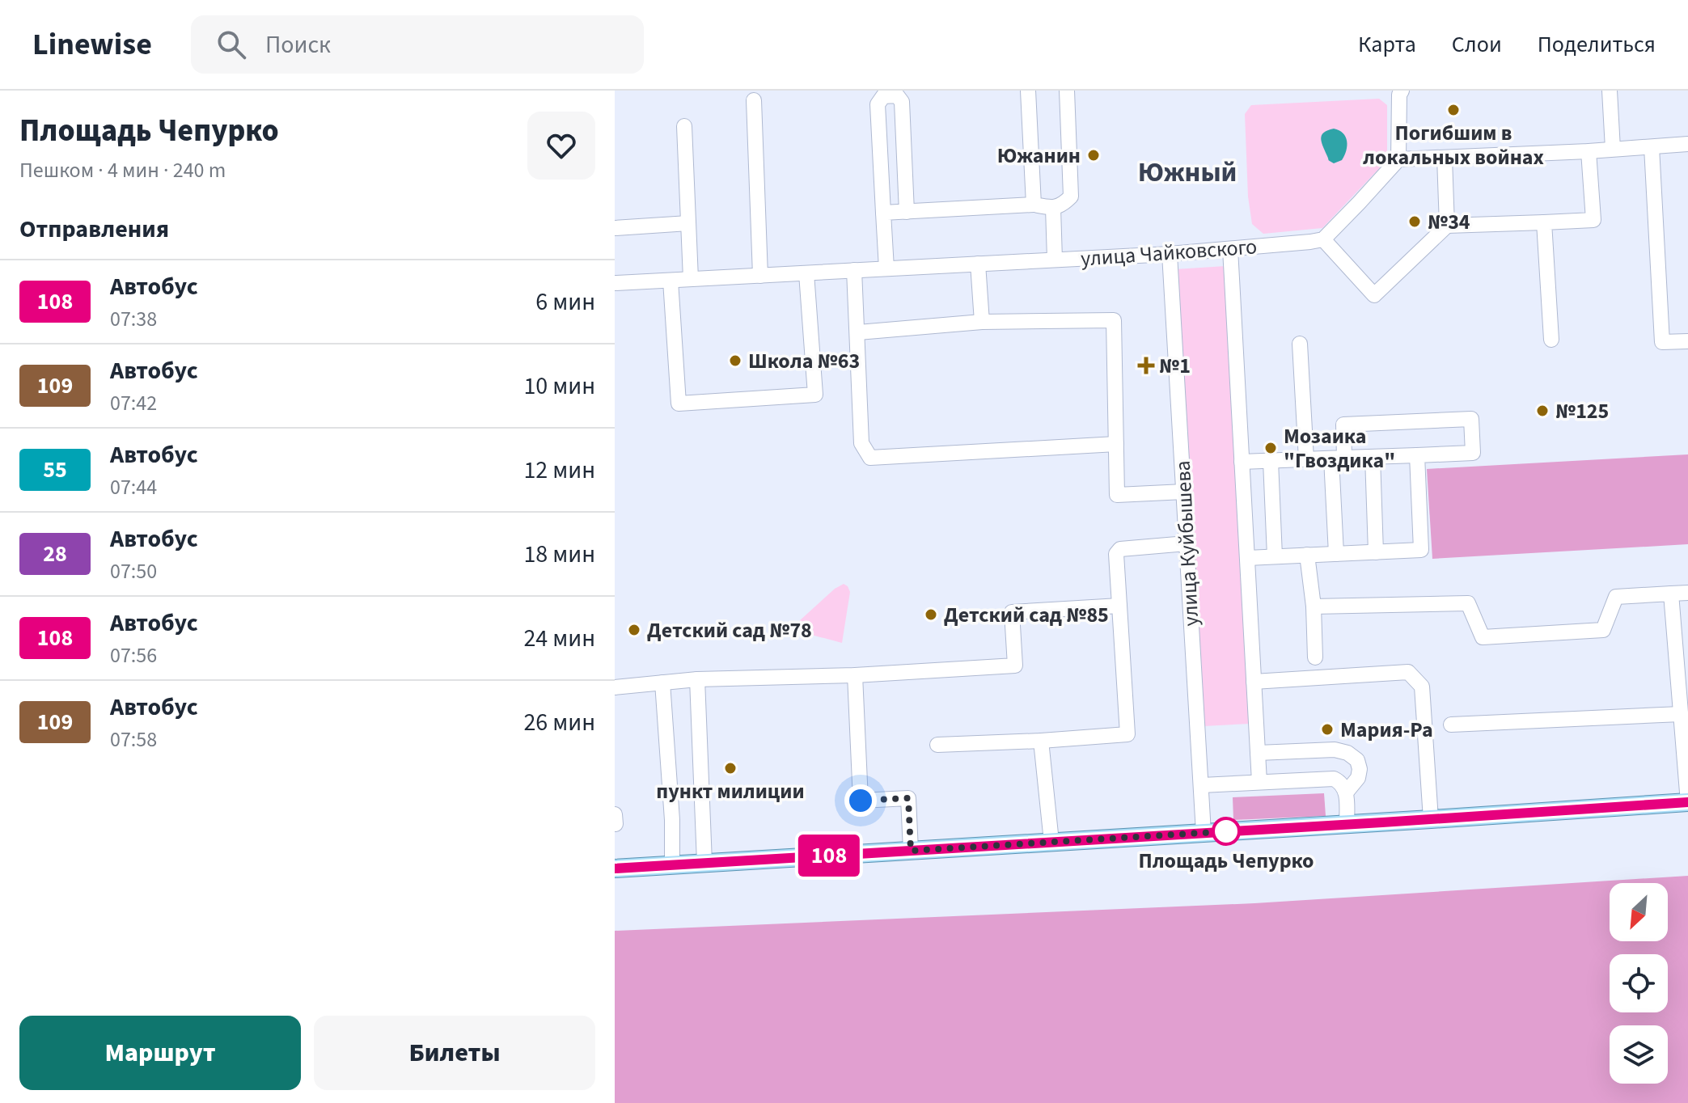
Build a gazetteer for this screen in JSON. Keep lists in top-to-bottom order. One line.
{"streets":{"street":["улица Чайковского","улица Куйбышева"]},"crossings":[["улица Чайковского","улица Куйбышева"]],"districts":["Южный"],"places":{"other":["Погибшим в локальных войнах","Южанин","№34","Школа №63","№125","Мозаика \"Гвоздика\"","Детский сад №85","Детский сад №78","Мария-Ра","пункт милиции","Площадь Чепурко"],"health":["№1"]},"lines":["bus line 108"],"north":"bottom left","page":{"header":"Linewise","search":"Поиск","nav":["Карта","Слои","Поделиться"],"heading":[["Площадь Чепурко","Пешком · 4 мин · 240 m"],"Отправления"],"on_map":"108","list":[{"mark":"108","name":"Автобус","note":"07:38","value":"6 мин"},{"mark":"109","name":"Автобус","note":"07:42","value":"10 мин"},{"mark":"55","name":"Автобус","note":"07:44","value":"12 мин"},{"mark":"28","name":"Автобус","note":"07:50","value":"18 мин"},{"mark":"108","name":"Автобус","note":"07:56","value":"24 мин"},{"mark":"109","name":"Автобус","note":"07:58","value":"26 мин"}],"buttons":["Маршрут","Билеты"]}}
